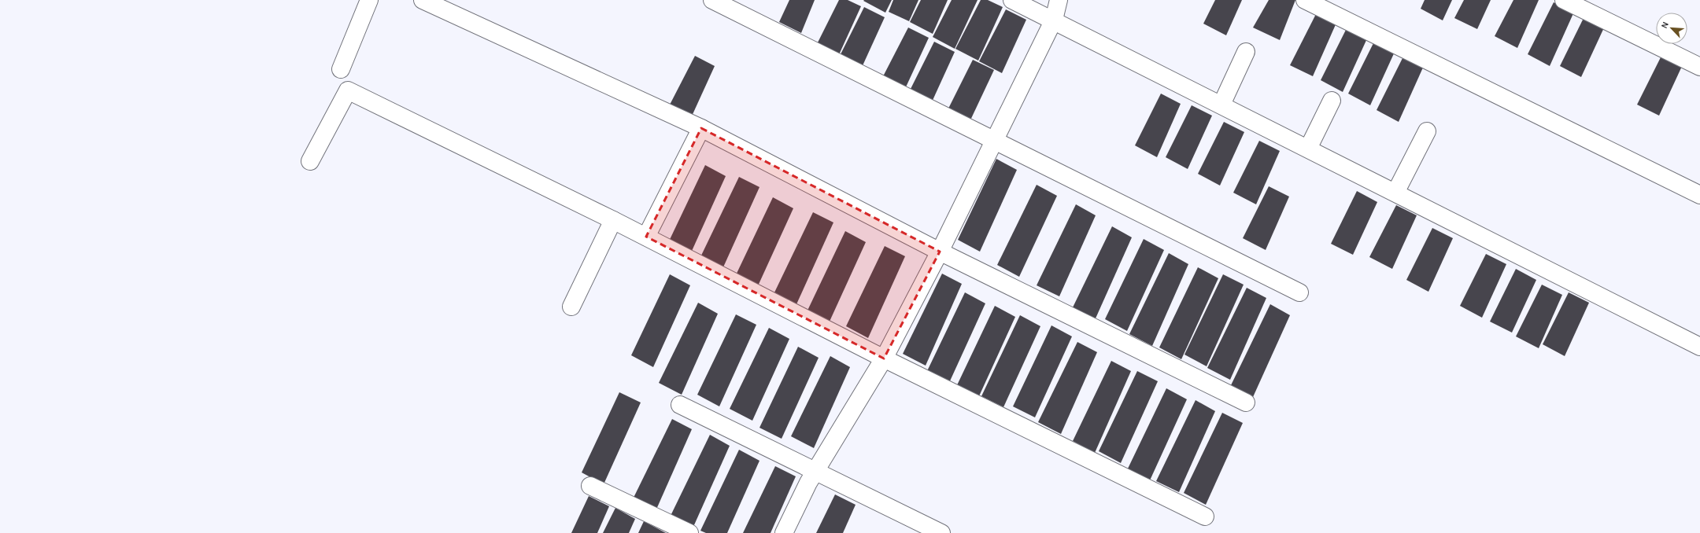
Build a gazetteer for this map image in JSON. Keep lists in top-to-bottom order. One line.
{"north":"top left"}
